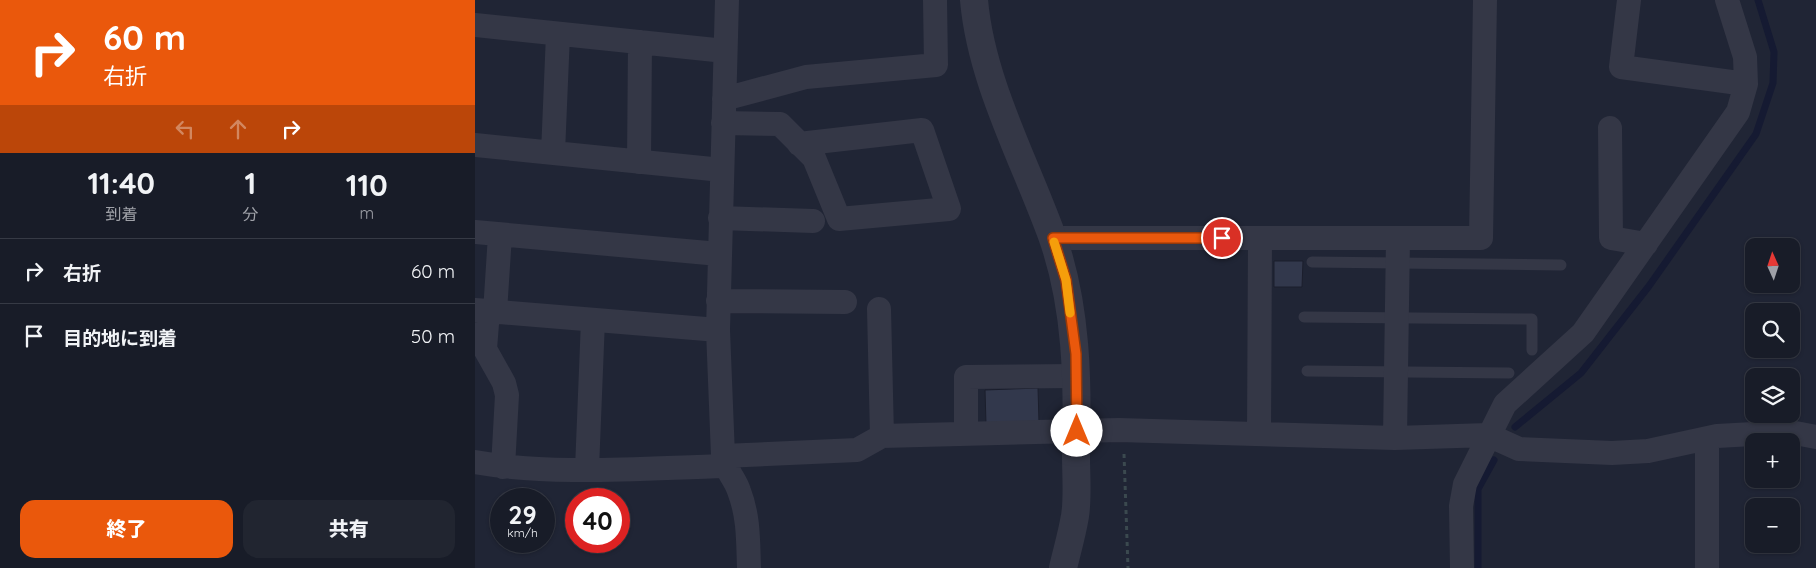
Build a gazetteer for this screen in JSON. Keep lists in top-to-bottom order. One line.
{"north":"top","page":{"turn":["60 m","右折"],"eta":["11:40","到着","1","分","110","m"],"list":[{"name":"右折","value":"60 m"},{"name":"目的地に到着","value":"50 m"}],"map_buttons":["+","−"],"speed":"29 km/h","limit":"40","buttons":["終了","共有"]}}
